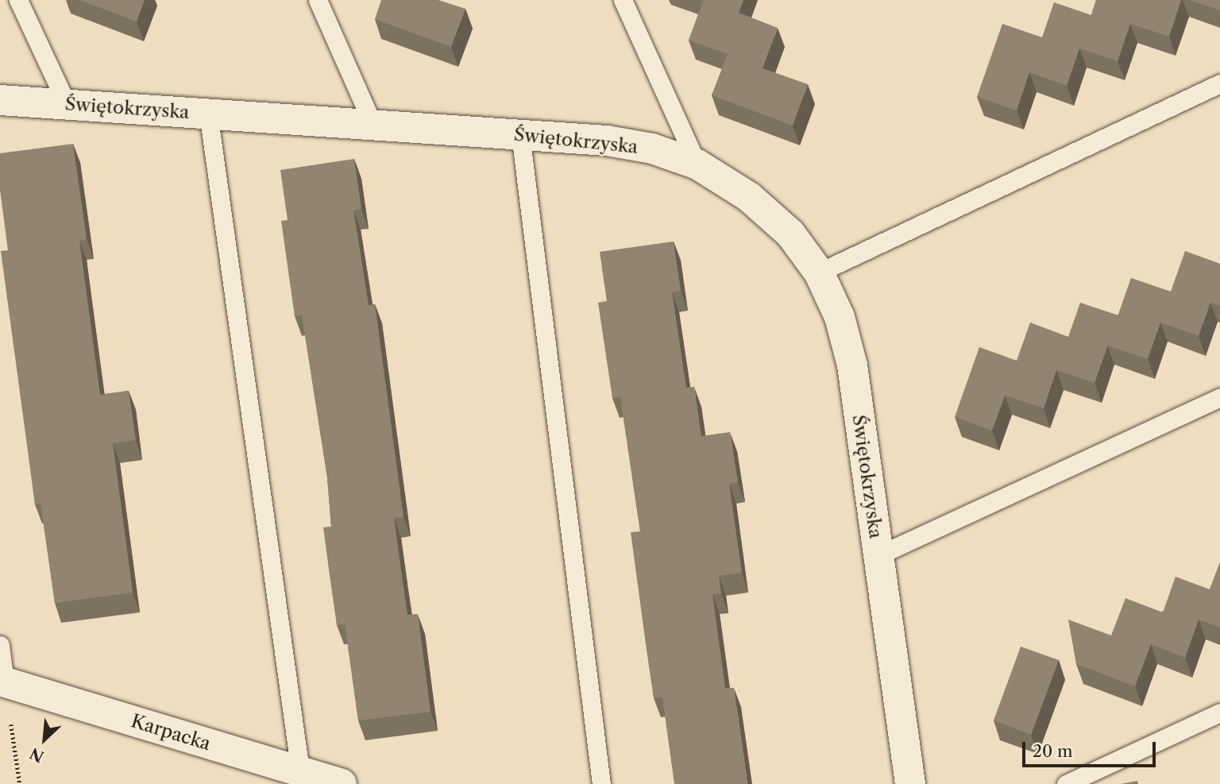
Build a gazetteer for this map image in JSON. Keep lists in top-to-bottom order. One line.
{"streets":{"street":["Świętokrzyska","Karpacka"]},"scale_bar":"20 m","north":"bottom left"}
